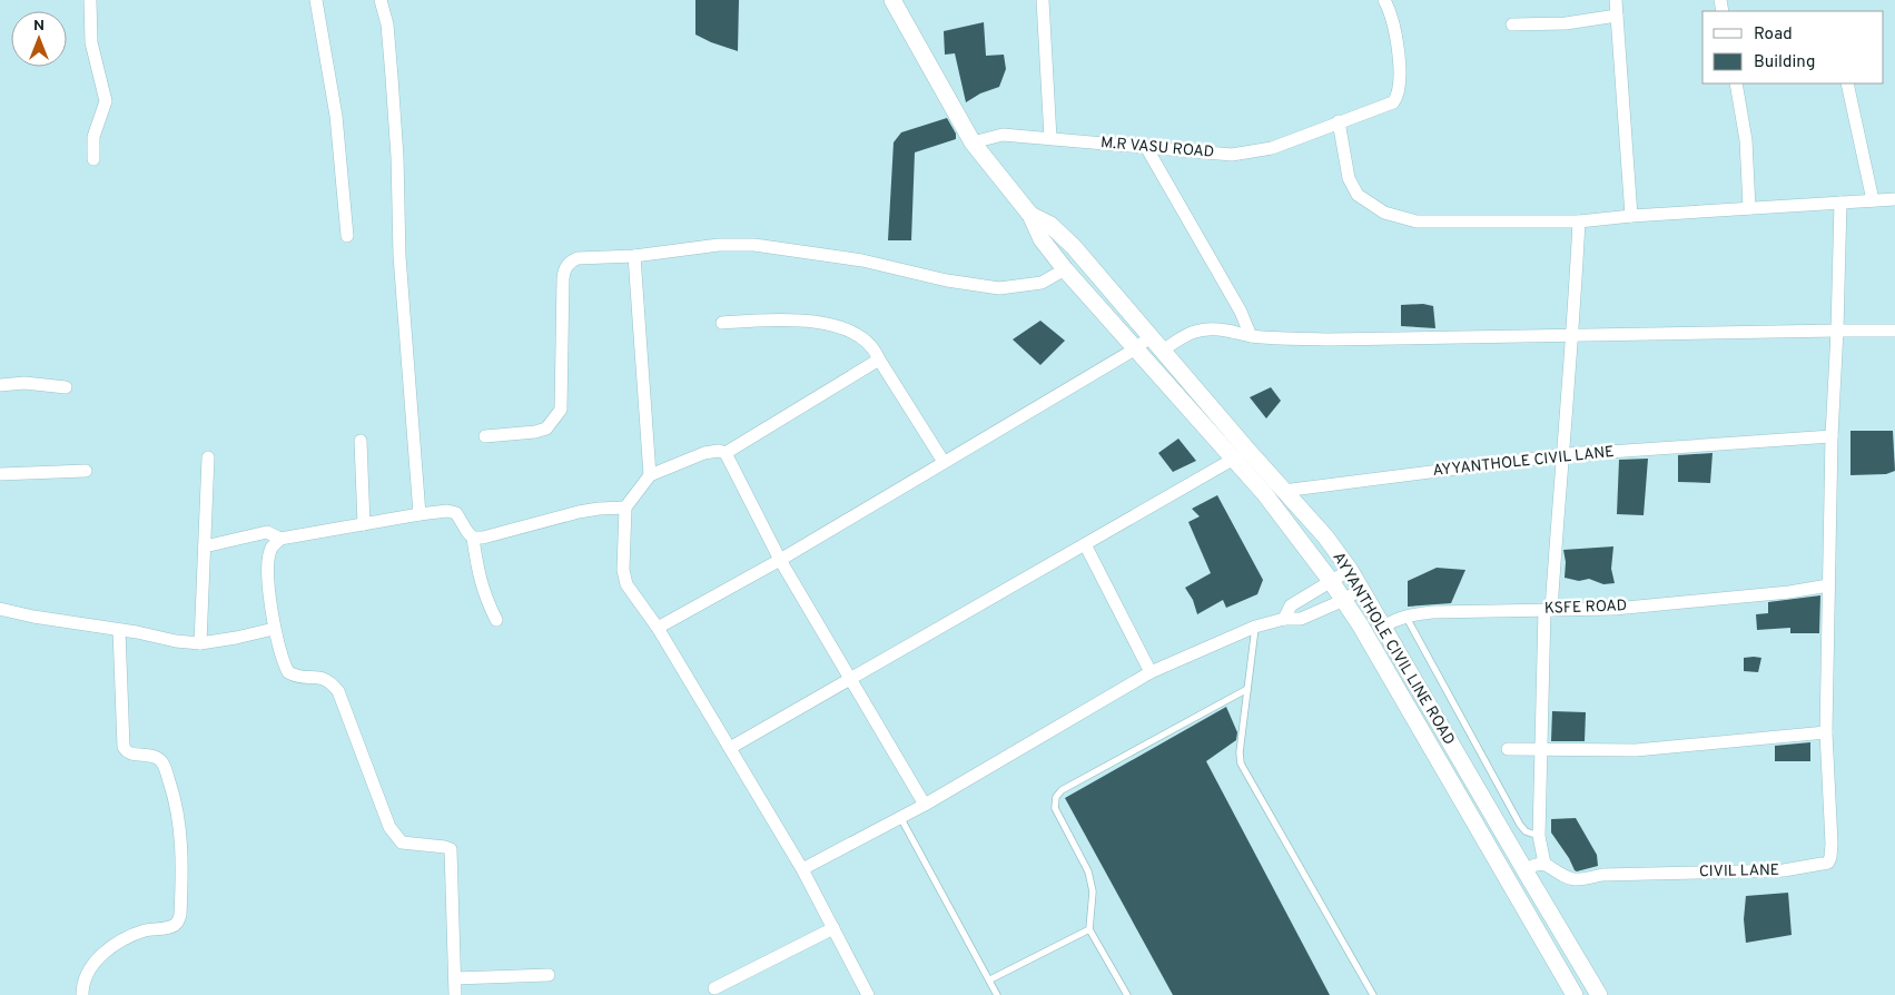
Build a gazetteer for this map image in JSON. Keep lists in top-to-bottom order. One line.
{"streets":{"main road":["AYYANTHOLE CIVIL LINE ROAD"],"street":["M.R VASU ROAD","AYYANTHOLE CIVIL LANE","KSFE ROAD","CIVIL LANE"]},"crossings":[["M.R VASU ROAD","AYYANTHOLE CIVIL LINE ROAD"],["AYYANTHOLE CIVIL LANE","AYYANTHOLE CIVIL LINE ROAD"],["AYYANTHOLE CIVIL LANE","CIVIL LANE"],["KSFE ROAD","AYYANTHOLE CIVIL LINE ROAD"],["KSFE ROAD","CIVIL LANE"]],"legend":["Road","Building"],"north":"top"}
